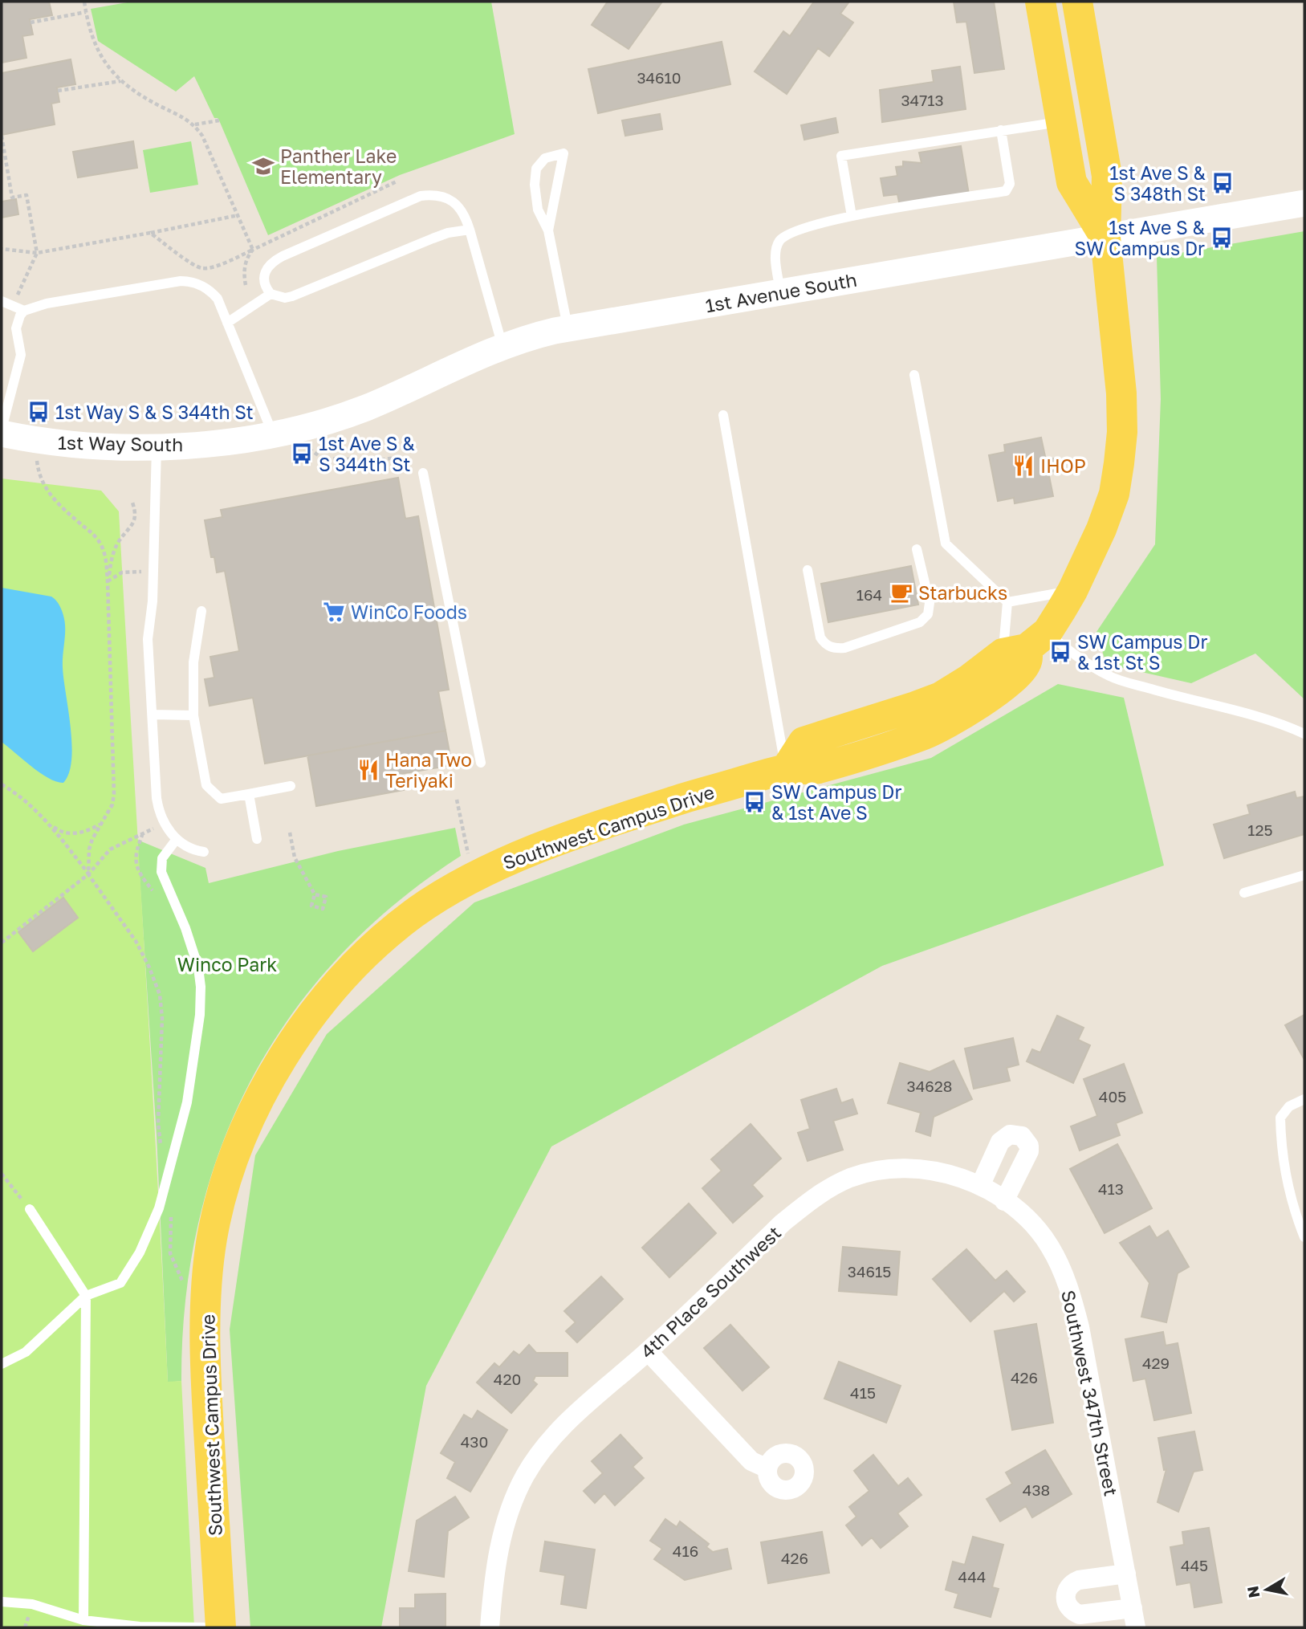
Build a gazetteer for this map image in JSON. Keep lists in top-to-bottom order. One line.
{"streets":{"main road":["1st Avenue South","1st Way South","Southwest Campus Drive"],"street":["4th Place Southwest","Southwest 347th Street"]},"crossings":[["1st Avenue South","1st Way South"],["1st Avenue South","Southwest Campus Drive"],["4th Place Southwest","Southwest 347th Street"]],"parks":["Winco Park"],"places":{"school or university":["Panther Lake Elementary"],"bus stop":["1st Ave S & S 348th St","1st Ave S & SW Campus Dr","1st Way S & S 344th St","1st Ave S & S 344th St","SW Campus Dr & 1st St S","SW Campus Dr & 1st Ave S"],"restaurant":["IHOP","Hana Two Teriyaki"],"cafe":["Starbucks"],"supermarket":["WinCo Foods"]},"house_numbers":["34610","34713","164","125","34628","405","413","34615","429","426","420","415","430","438","416","426","445","444"],"north":"left"}
